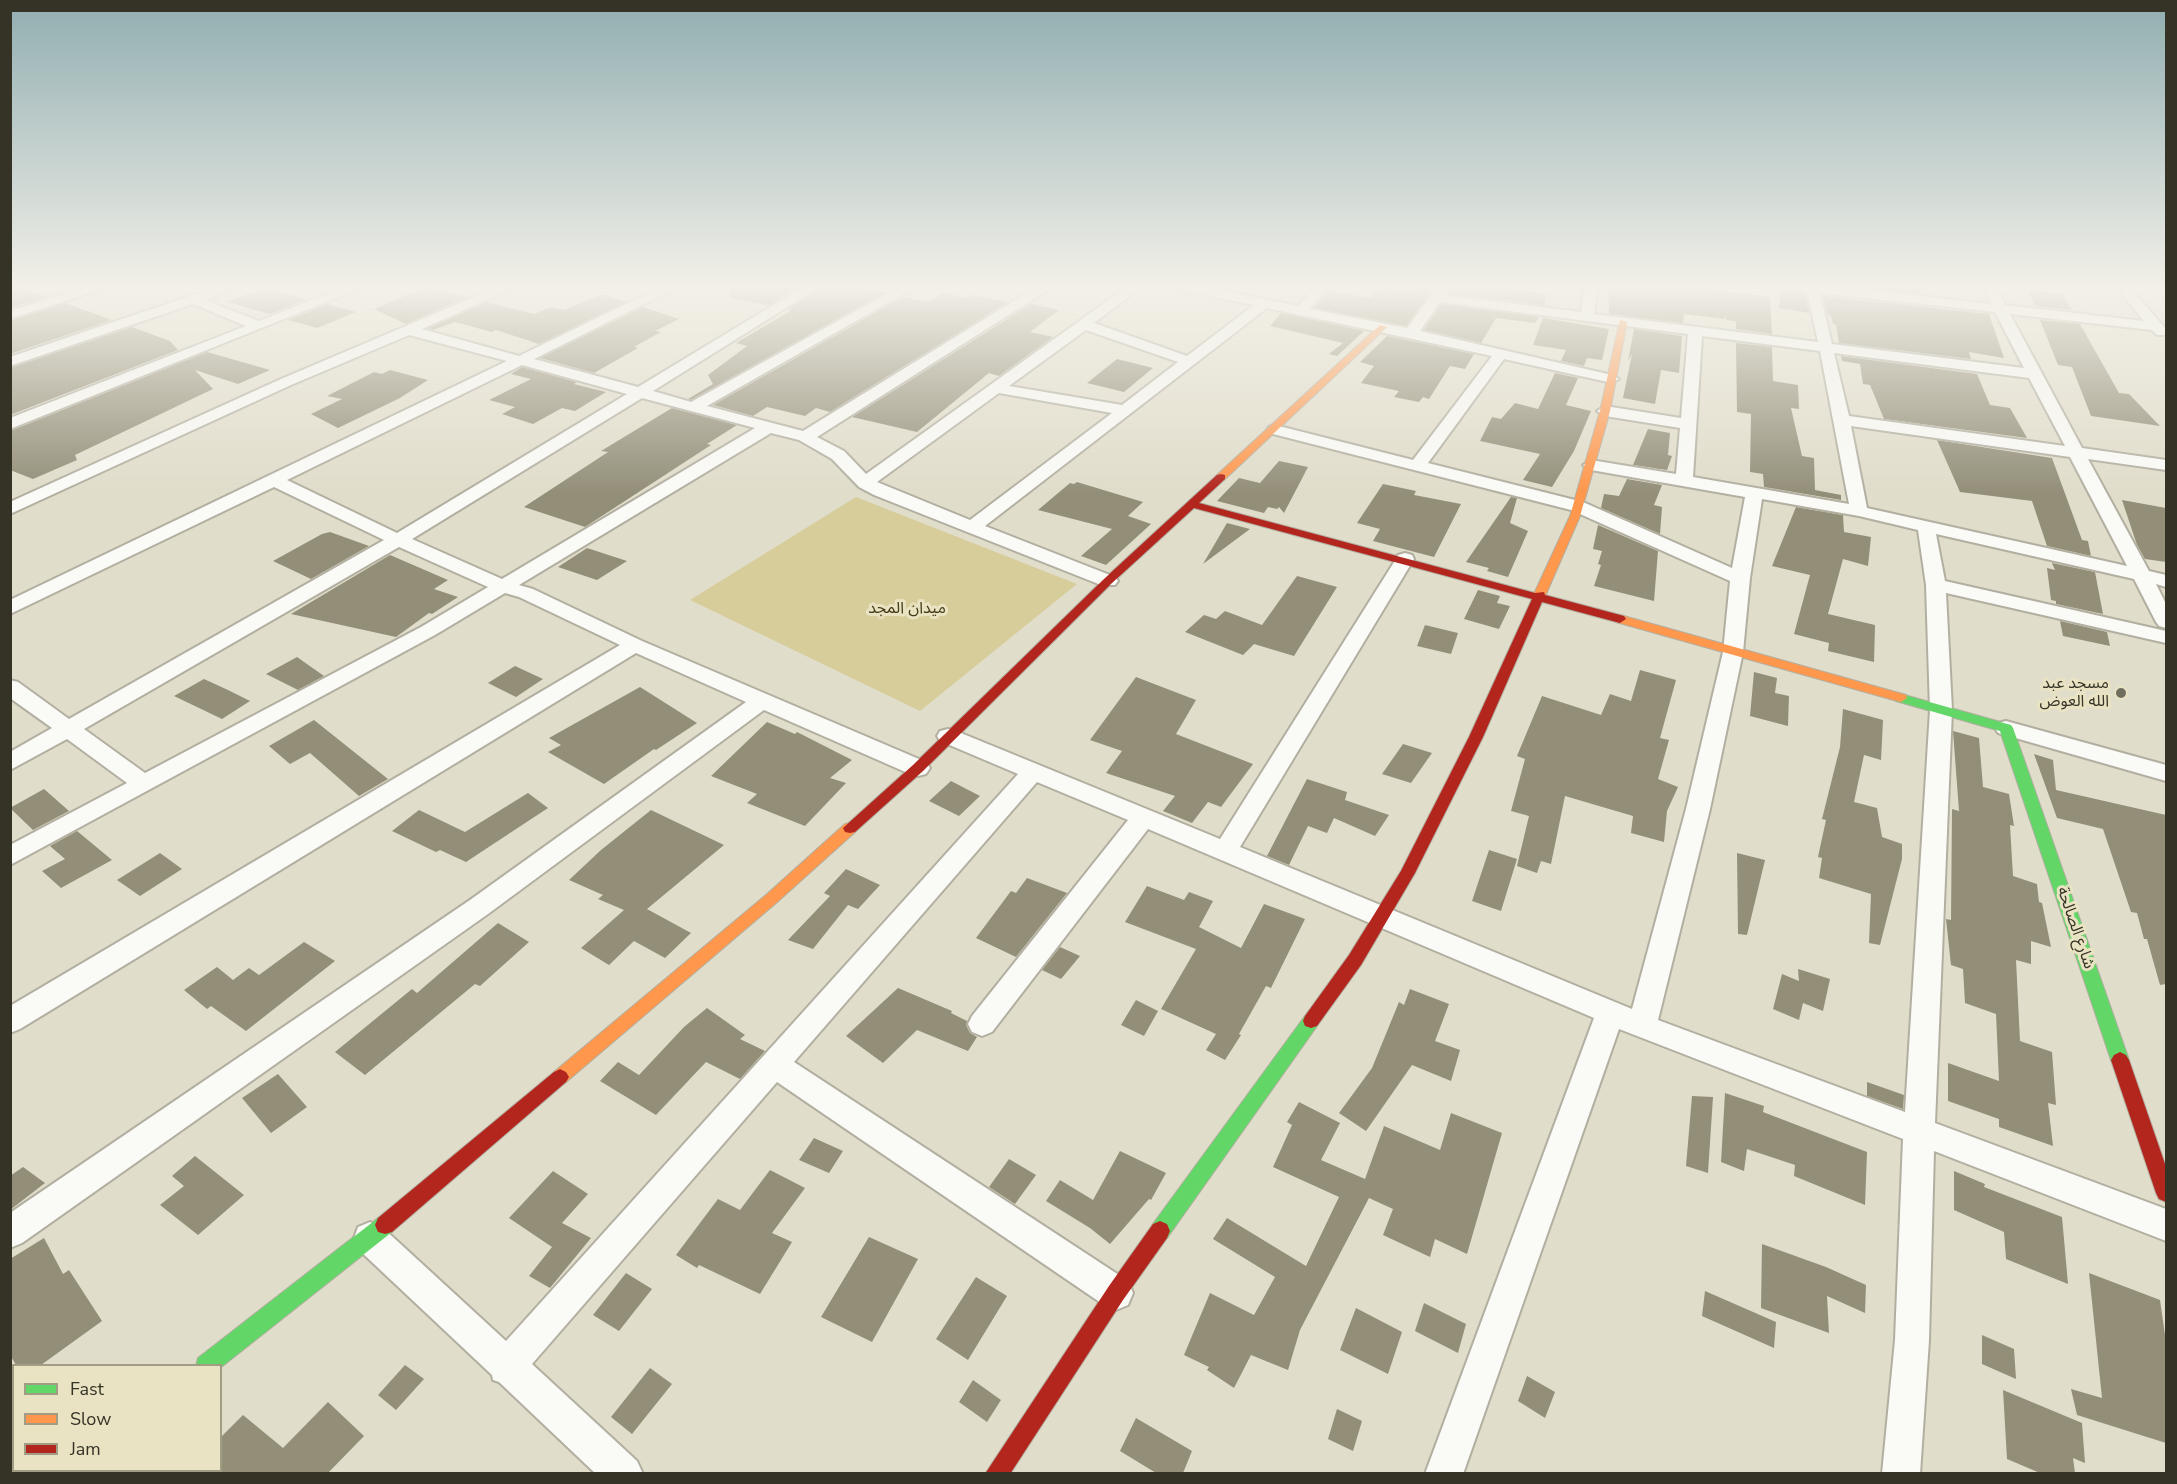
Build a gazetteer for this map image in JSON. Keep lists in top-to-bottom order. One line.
{"streets":{"street":["شارع الصالحة"]},"parks":["ميدان المجد"],"places":["مسجد عبد الله العوض"],"legend":["Fast","Slow","Jam"]}
